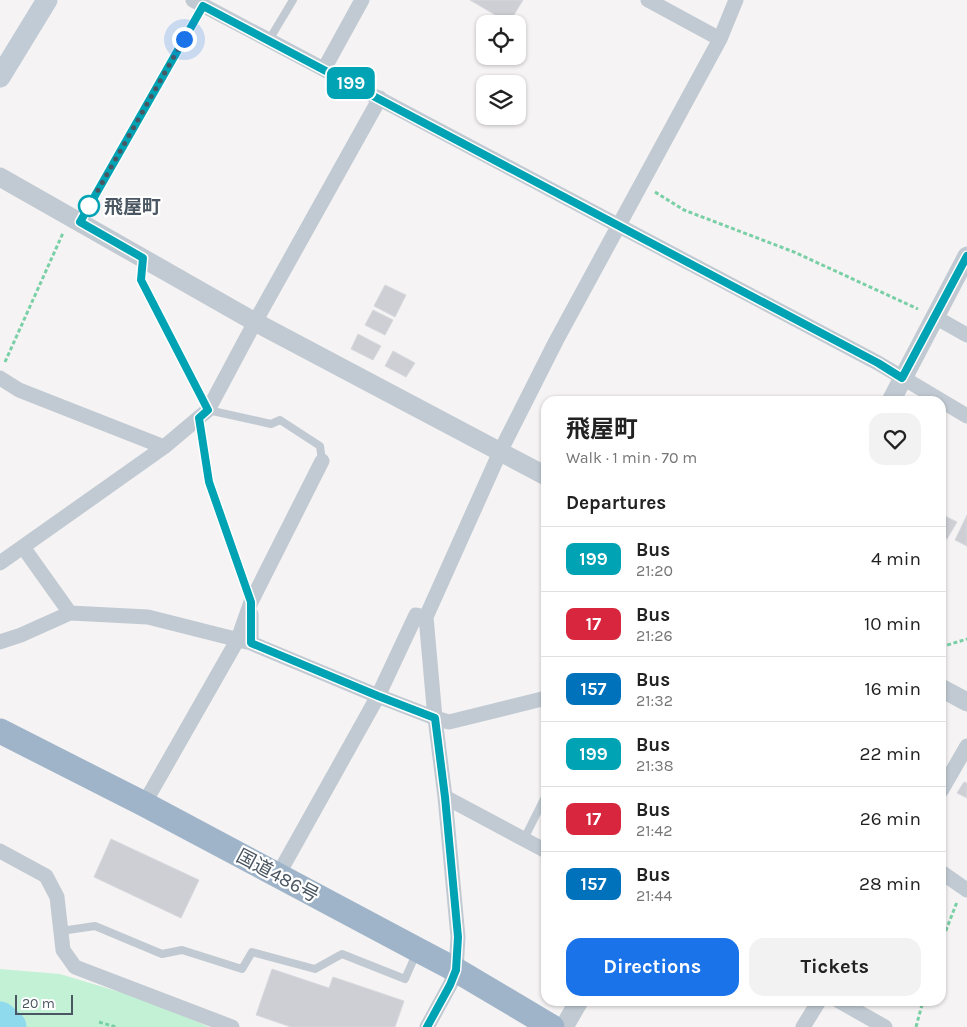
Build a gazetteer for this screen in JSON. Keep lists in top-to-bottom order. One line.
{"streets":{"highway":["国道486号"]},"places":["飛屋町"],"lines":["bus line 199"],"scale_bar":"20 m","page":{"on_map":"199","heading":[["飛屋町","Walk · 1 min · 70 m"],"Departures"],"list":[{"mark":"199","name":"Bus","note":"21:20","value":"4 min"},{"mark":"17","name":"Bus","note":"21:26","value":"10 min"},{"mark":"157","name":"Bus","note":"21:32","value":"16 min"},{"mark":"199","name":"Bus","note":"21:38","value":"22 min"},{"mark":"17","name":"Bus","note":"21:42","value":"26 min"},{"mark":"157","name":"Bus","note":"21:44","value":"28 min"}],"buttons":["Directions","Tickets"],"scale":"20 m"}}
